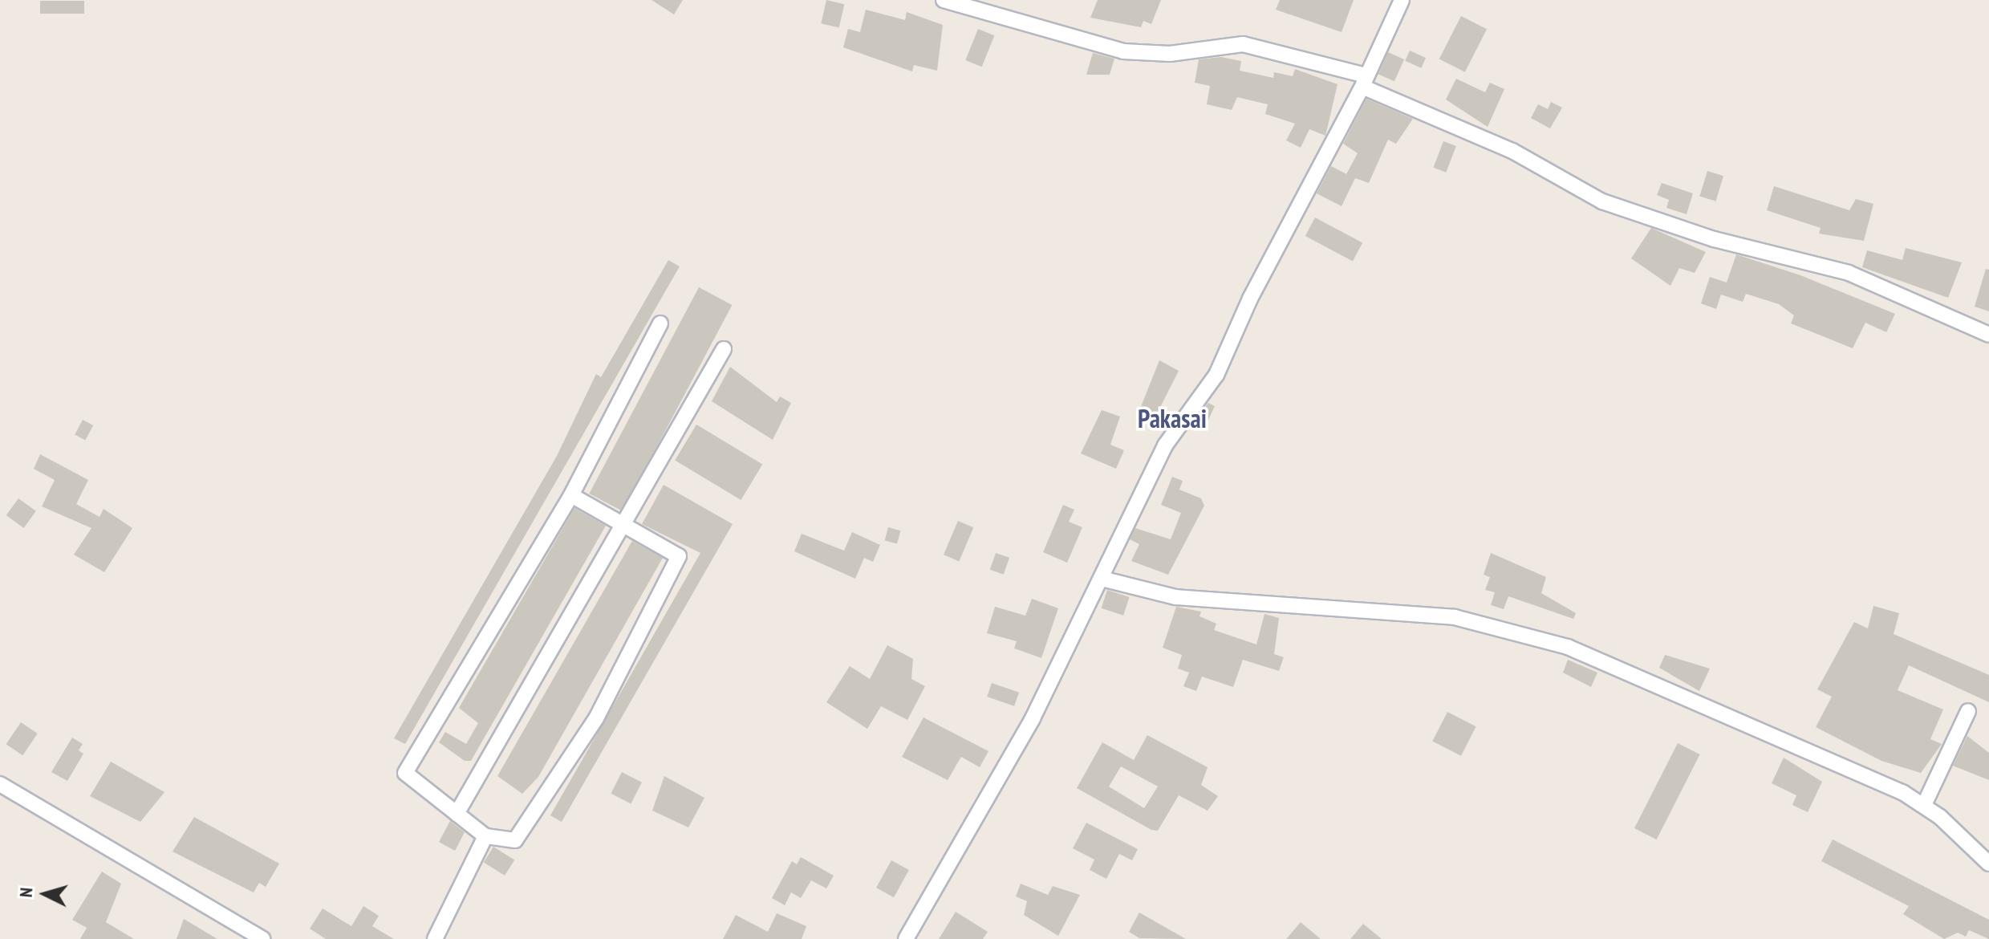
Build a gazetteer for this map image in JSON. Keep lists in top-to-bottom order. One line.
{"districts":["Pakasai"],"north":"left"}
